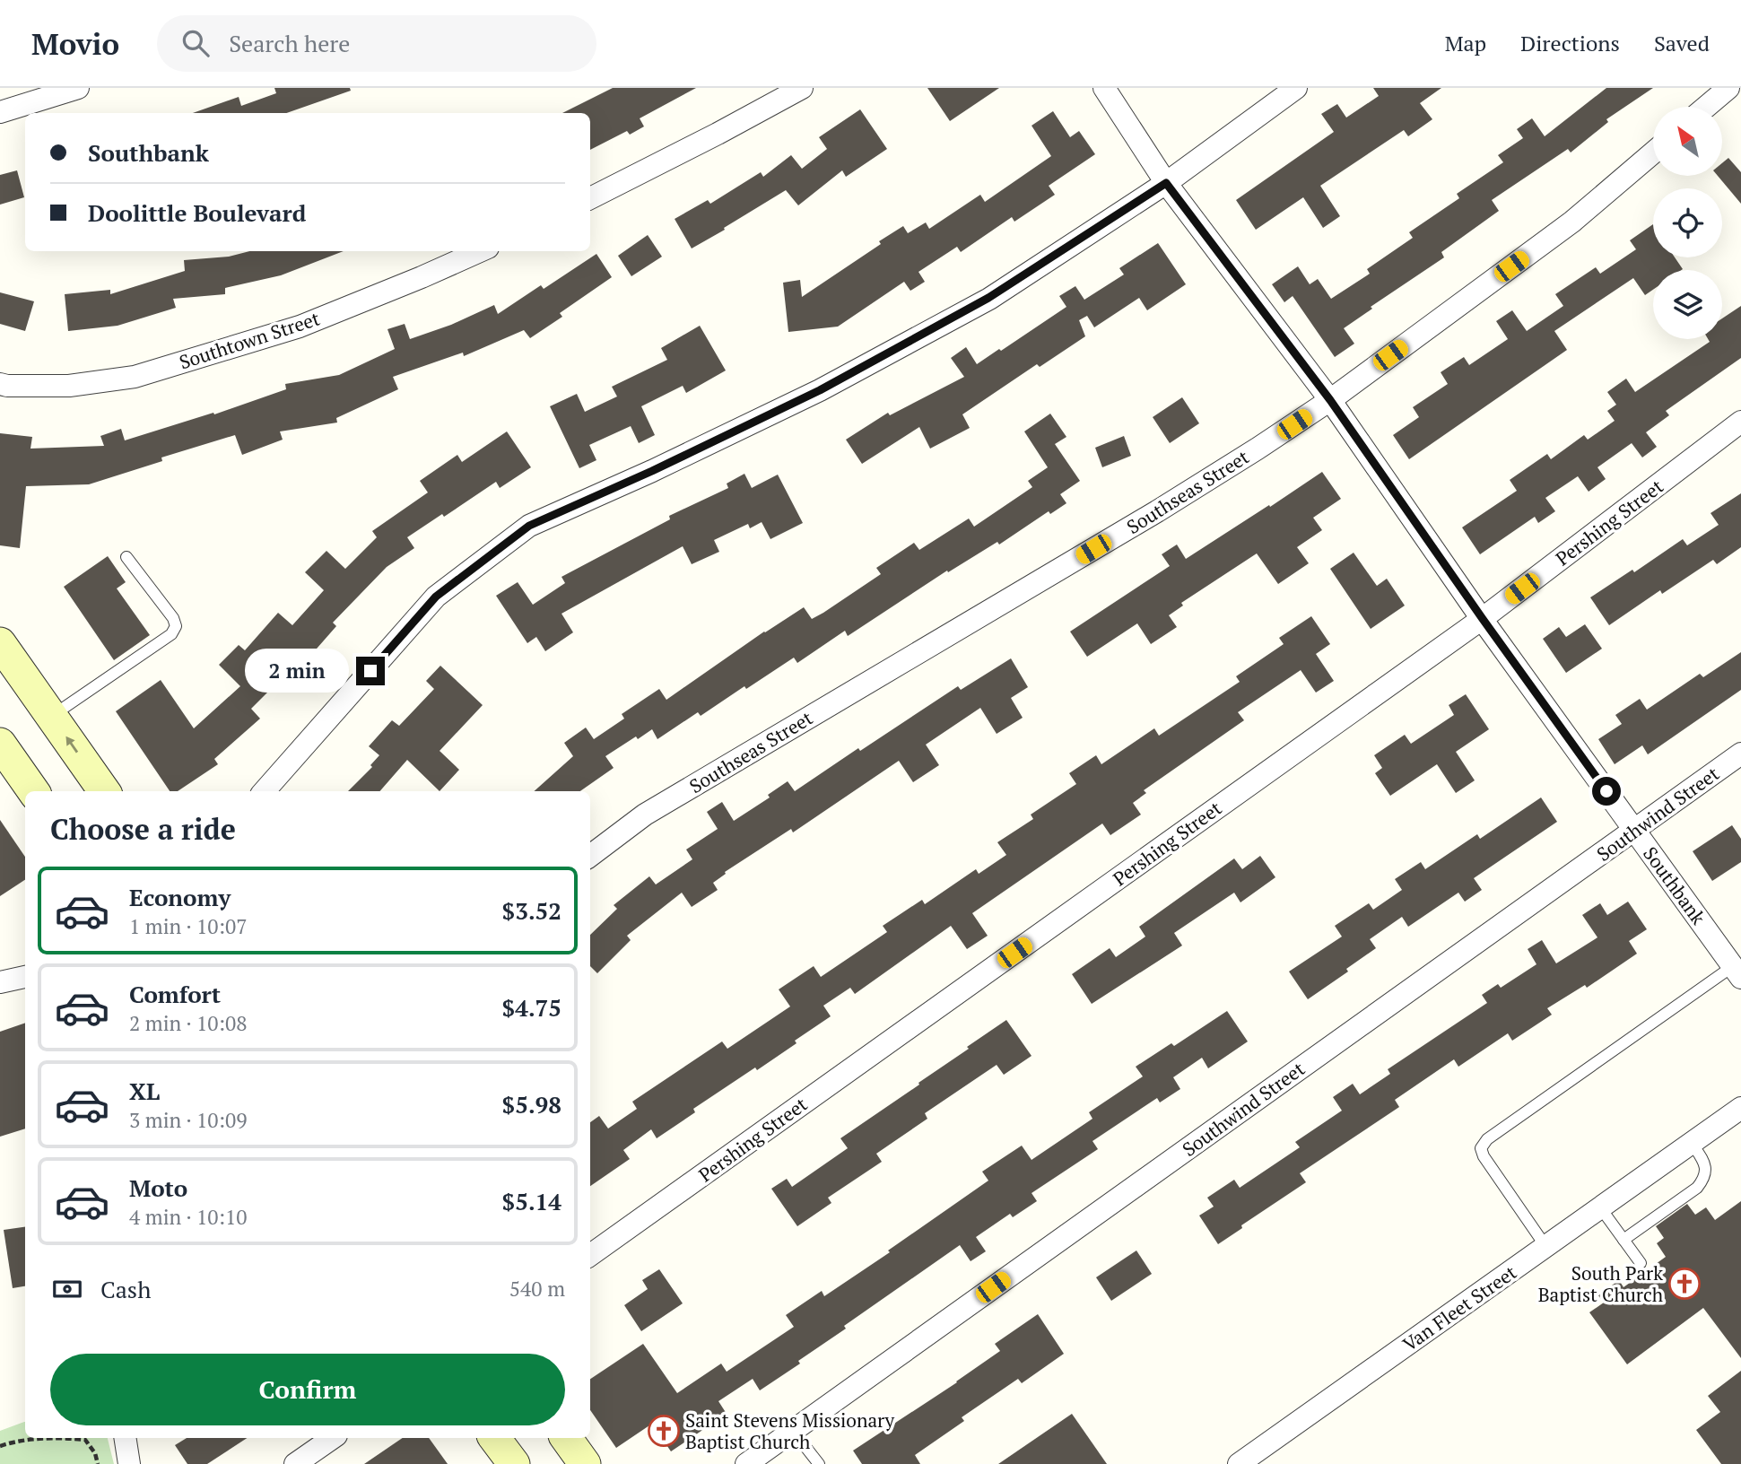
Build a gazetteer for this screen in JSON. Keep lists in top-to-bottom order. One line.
{"streets":{"street":["Southtown Street","Southseas Street","Pershing Street","Southwind Street","Southbank","Van Fleet Street"]},"crossings":[["Southseas Street","Southbank"],["Pershing Street","Southbank"],["Southwind Street","Southbank"]],"places":{"church":["South Park Baptist Church","Saint Stevens Missionary Baptist Church"]},"north":"top left","page":{"header":"Movio","search":"Search here","nav":["Map","Directions","Saved"],"banner":["Southbank","Doolittle Boulevard"],"bubble":"2 min","heading":"Choose a ride","list":[{"name":"Economy","note":"1 min · 10:07","value":"$3.52"},{"name":"Comfort","note":"2 min · 10:08","value":"$4.75"},{"name":"XL","note":"3 min · 10:09","value":"$5.98"},{"name":"Moto","note":"4 min · 10:10","value":"$5.14"}],"pay":["Cash","540 m"],"buttons":"Confirm"}}
